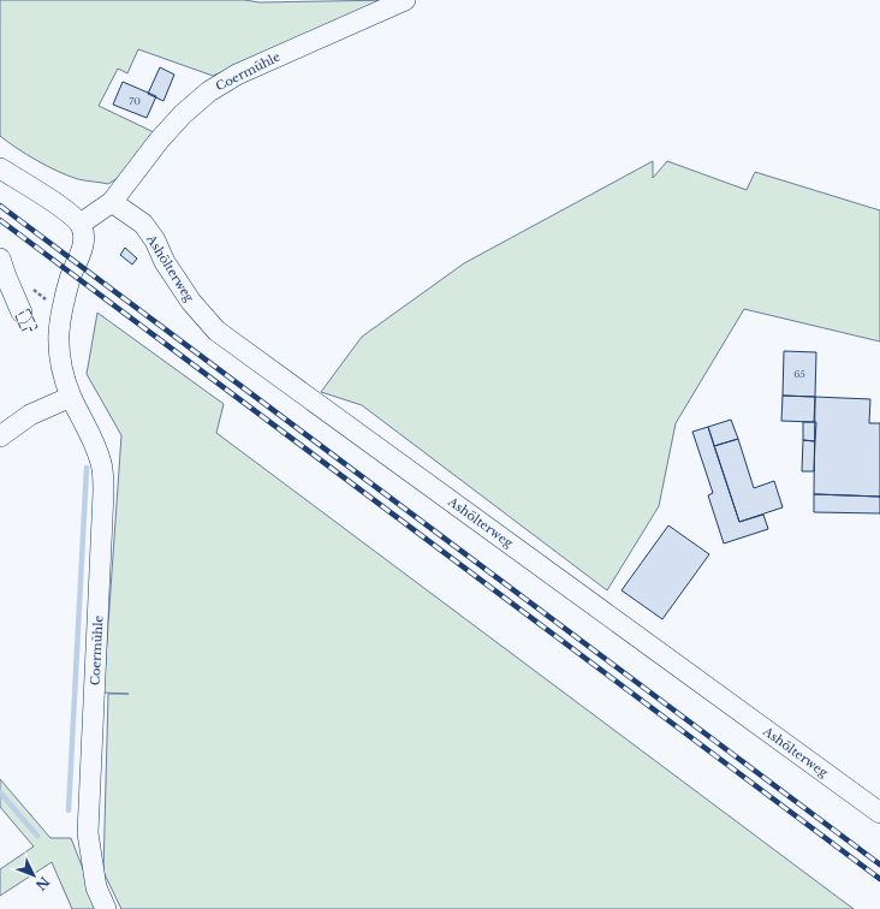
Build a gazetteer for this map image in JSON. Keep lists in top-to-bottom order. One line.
{"streets":{"street":["Coermühle","Ashölterweg"]},"crossings":[["Coermühle","Ashölterweg"]],"house_numbers":["70","65"],"north":"bottom right"}
